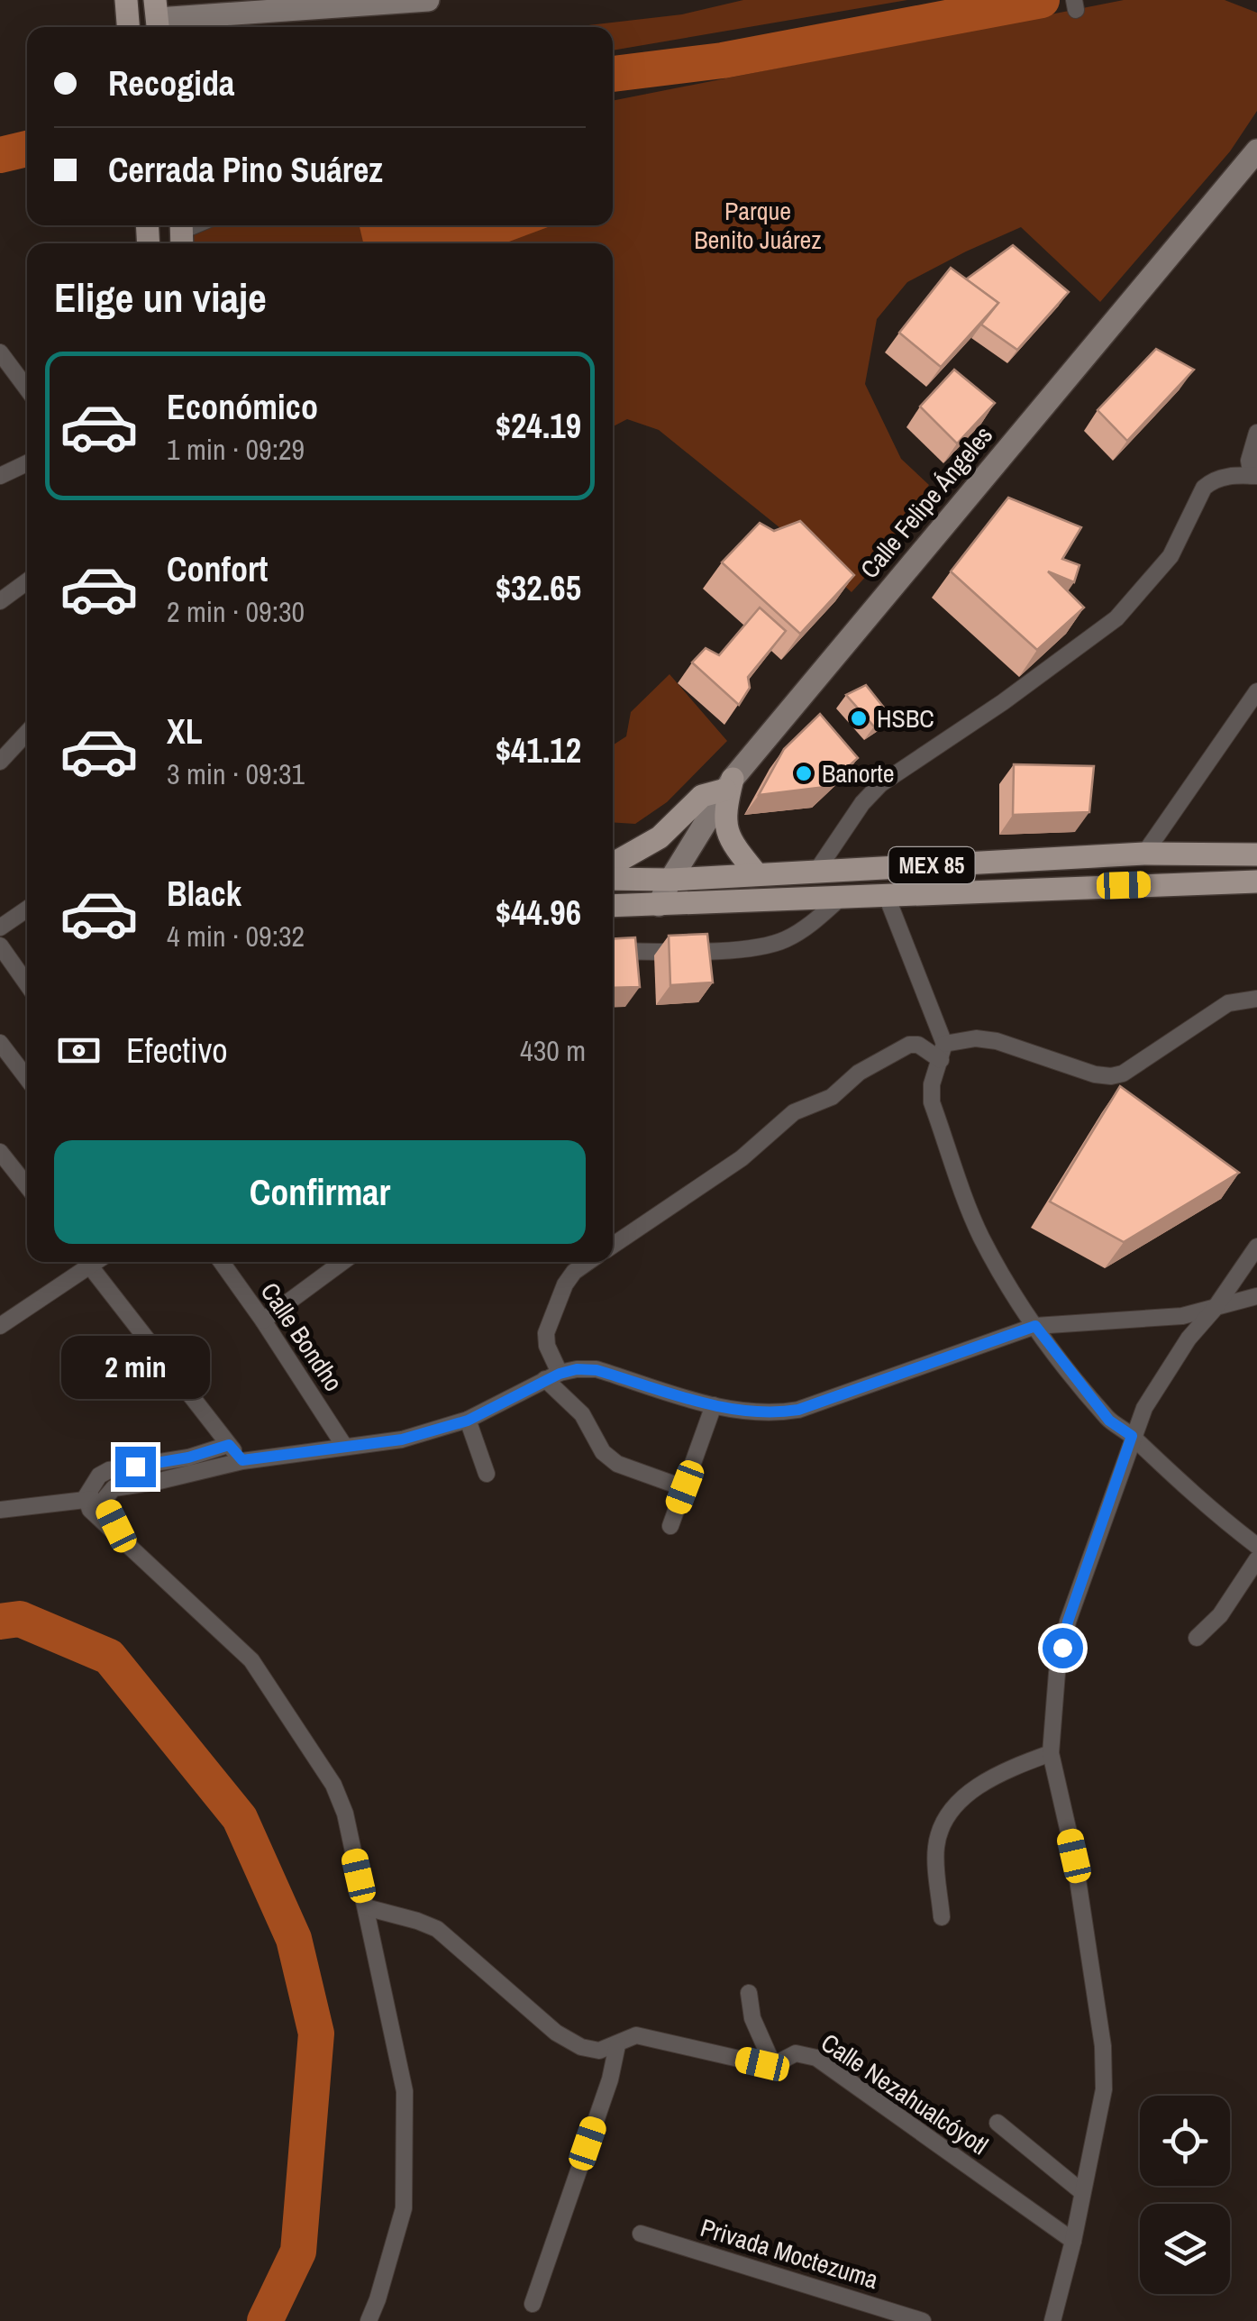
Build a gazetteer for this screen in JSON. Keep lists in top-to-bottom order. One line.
{"streets":{"main road":["Calle Felipe Ángeles","MEX 85"],"street":["Calle Bondho","Calle Nezahualcóyotl","Privada Moctezuma"]},"crossings":[["Calle Felipe Ángeles","MEX 85"]],"parks":["Parque Benito Juárez"],"places":["HSBC","Banorte"],"page":{"banner":["Recogida","Cerrada Pino Suárez"],"heading":"Elige un viaje","list":[{"name":"Económico","note":"1 min · 09:29","value":"$24.19"},{"name":"Confort","note":"2 min · 09:30","value":"$32.65"},{"name":"XL","note":"3 min · 09:31","value":"$41.12"},{"name":"Black","note":"4 min · 09:32","value":"$44.96"}],"pay":["Efectivo","430 m"],"buttons":"Confirmar","bubble":"2 min"}}
